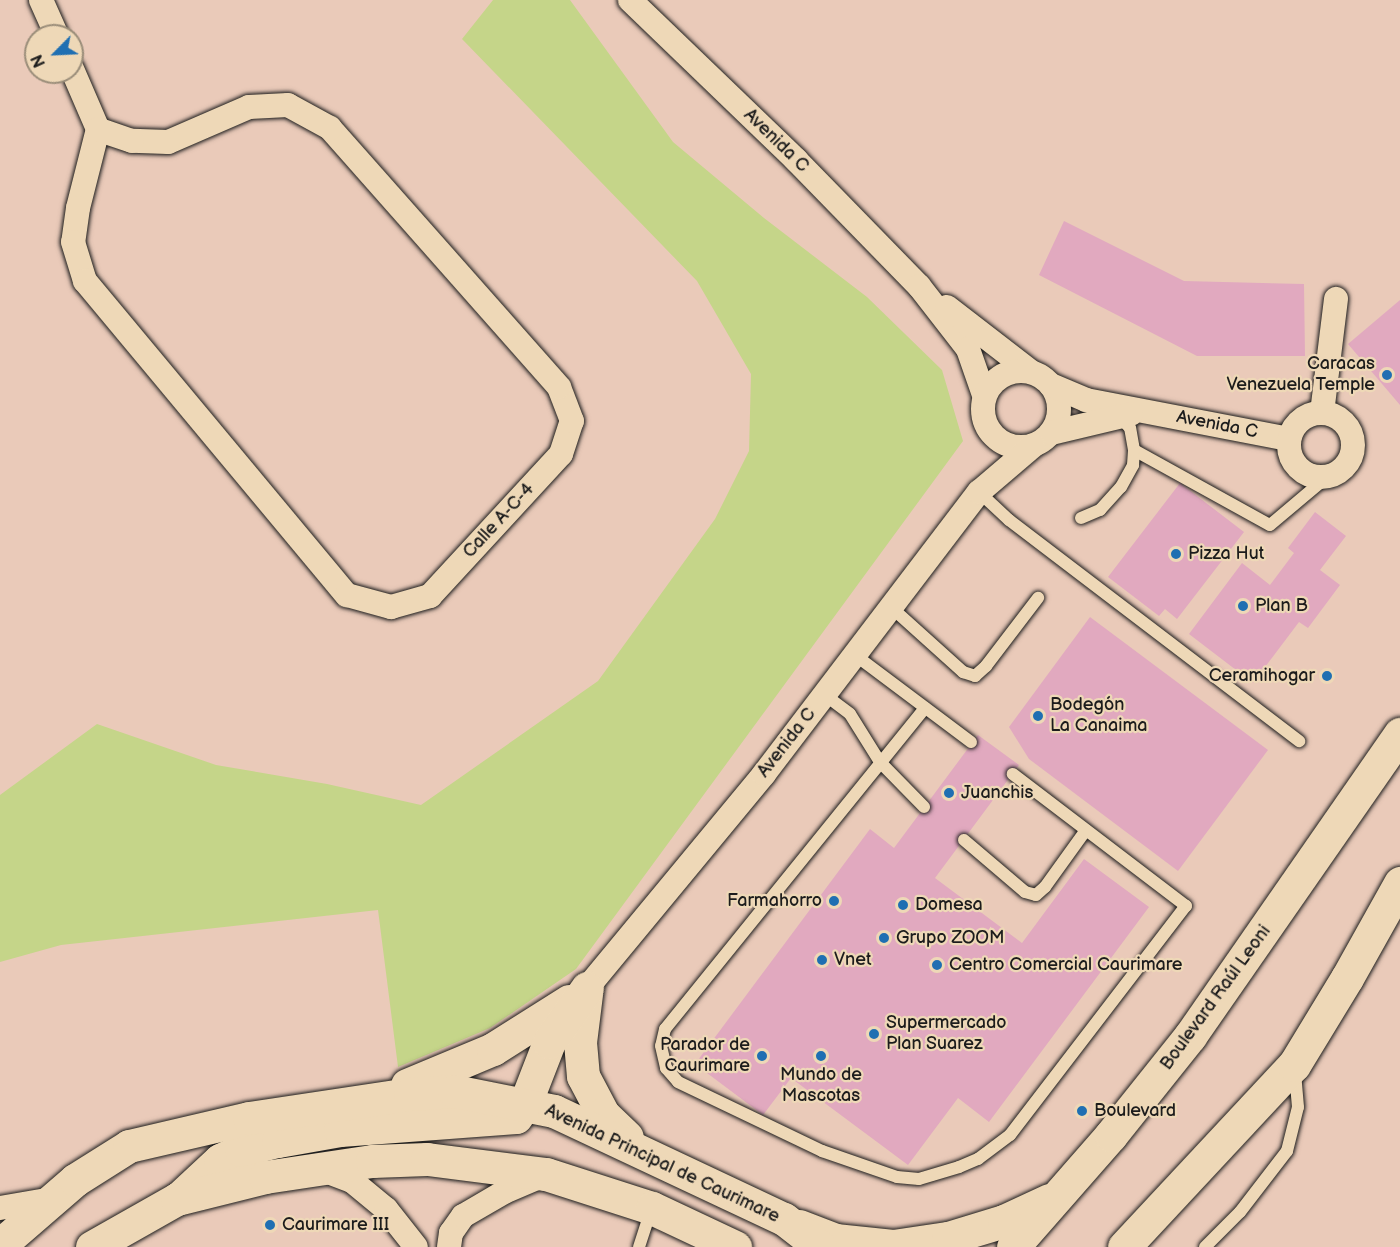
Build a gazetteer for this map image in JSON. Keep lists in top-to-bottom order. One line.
{"streets":{"main road":["Boulevard Raúl Leoni","Avenida Principal de Caurimare"],"street":["Avenida C","Calle A-C-4"]},"places":["Caracas Venezuela Temple","Pizza Hut","Plan B","Ceramihogar","Bodegón La Canaima","Juanchis","Farmahorro","Domesa","Grupo ZOOM","Vnet","Centro Comercial Caurimare","Supermercado Plan Suarez","Parador de Caurimare","Mundo de Mascotas","Boulevard","Caurimare III"],"north":"bottom left"}
